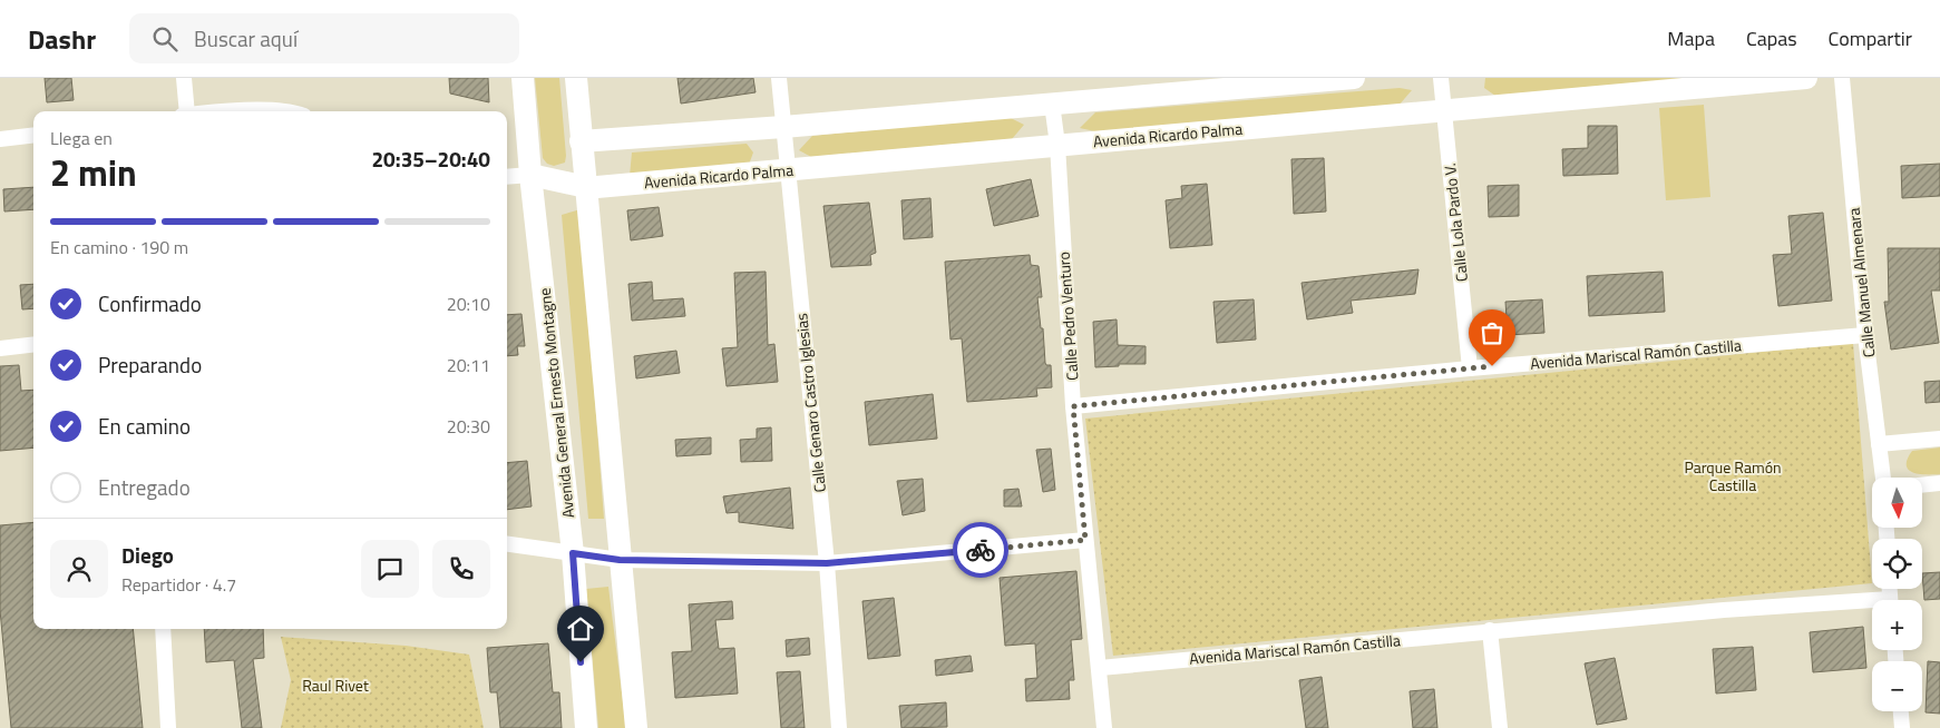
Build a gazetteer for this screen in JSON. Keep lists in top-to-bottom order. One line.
{"streets":{"main road":["Avenida Ricardo Palma","Avenida General Ernesto Montagne"],"street":["Calle Lola Pardo V.","Calle Manuel Almenara","Calle Pedro Venturo","Avenida Mariscal Ramón Castilla","Calle Genaro Castro Iglesias"]},"crossings":[["Avenida Ricardo Palma","Calle Lola Pardo V."],["Avenida Ricardo Palma","Calle Pedro Venturo"],["Avenida Ricardo Palma","Avenida General Ernesto Montagne"],["Avenida Ricardo Palma","Calle Genaro Castro Iglesias"],["Calle Lola Pardo V.","Avenida Mariscal Ramón Castilla"],["Calle Manuel Almenara","Avenida Mariscal Ramón Castilla"],["Calle Pedro Venturo","Avenida Mariscal Ramón Castilla"]],"parks":["Parque Ramón Castilla","Raul Rivet"],"north":"bottom","page":{"header":"Dashr","search":"Buscar aquí","nav":["Mapa","Capas","Compartir"],"heading":["2 min","Llega en","20:35–20:40"],"panel":["Diego","Repartidor · 4.7"],"bar":"En camino · 190 m","list":[["Confirmado","20:10"],["Preparando","20:11"],["En camino","20:30"],"Entregado"],"map_buttons":["+","−"]}}
